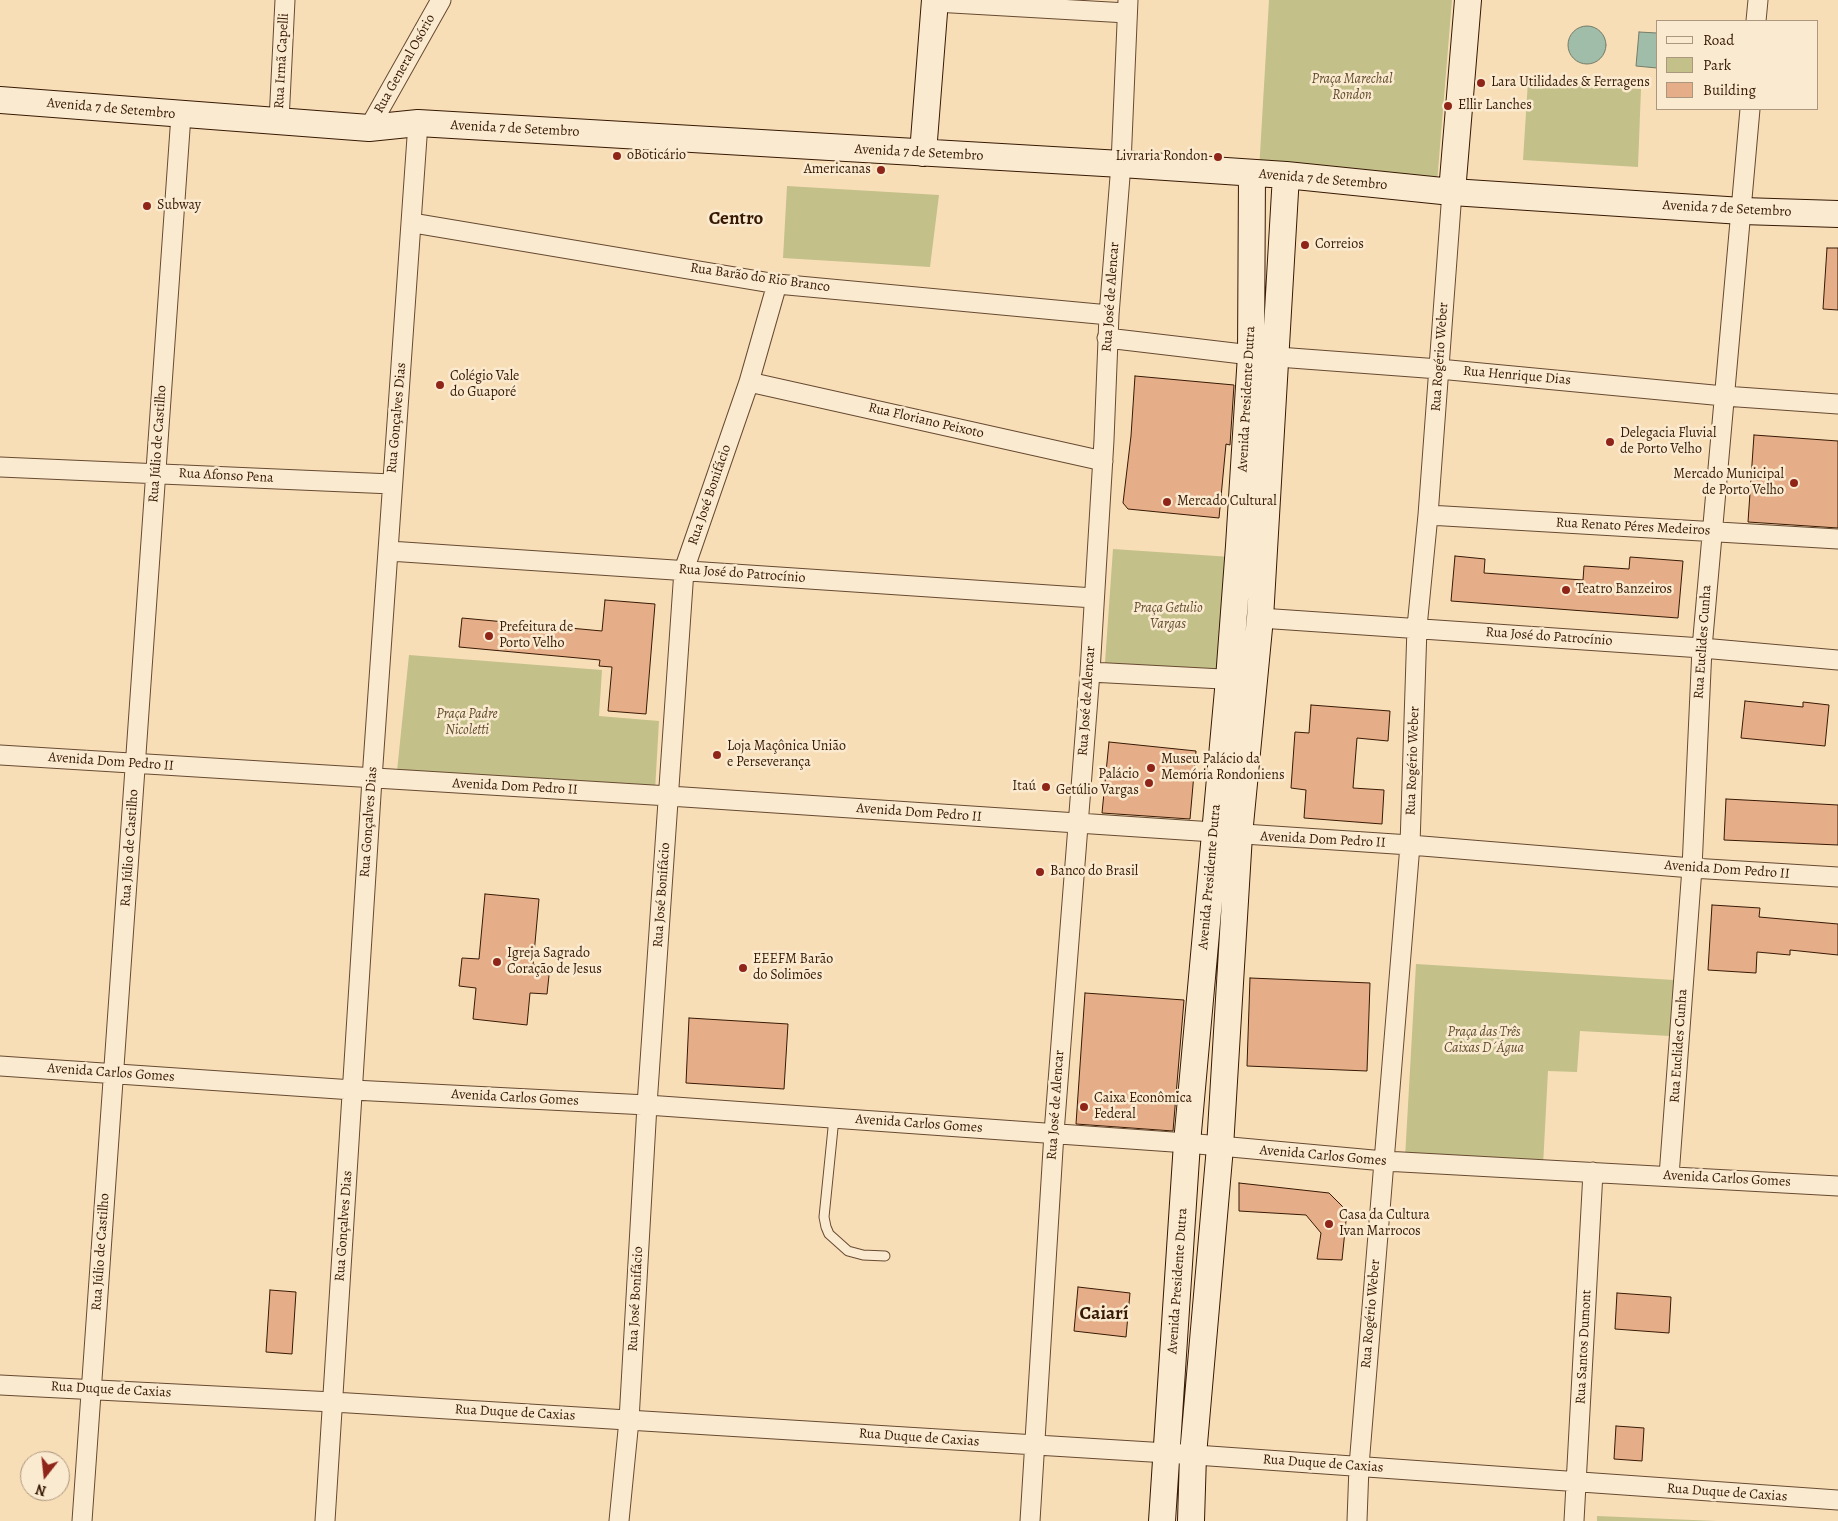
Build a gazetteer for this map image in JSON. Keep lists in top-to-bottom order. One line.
{"streets":{"street":["Rua Irmã Capelli","Rua General Osório","Avenida 7 de Setembro","Rua Barão do Rio Branco","Rua José de Alencar","Rua Rogério Weber","Rua Henrique Dias","Avenida Presidente Dutra","Rua Gonçalves Dias","Rua Floriano Peixoto","Rua Júlio de Castilho","Rua Afonso Pena","Rua José Bonifácio","Rua Renato Péres Medeiros","Rua José do Patrocínio","Rua Euclides Cunha","Avenida Dom Pedro II","Avenida Carlos Gomes","Rua Santos Dumont","Rua Duque de Caxias"]},"crossings":[["Rua Irmã Capelli","Avenida 7 de Setembro"],["Rua General Osório","Avenida 7 de Setembro"],["Avenida 7 de Setembro","Rua José de Alencar"],["Avenida 7 de Setembro","Rua Rogério Weber"],["Avenida 7 de Setembro","Avenida Presidente Dutra"],["Avenida 7 de Setembro","Rua Gonçalves Dias"],["Avenida 7 de Setembro","Rua Júlio de Castilho"],["Avenida 7 de Setembro","Rua Euclides Cunha"],["Rua Barão do Rio Branco","Rua José de Alencar"],["Rua Barão do Rio Branco","Rua Gonçalves Dias"],["Rua Barão do Rio Branco","Rua José Bonifácio"],["Rua José de Alencar","Rua Henrique Dias"],["Rua José de Alencar","Rua Floriano Peixoto"],["Rua José de Alencar","Rua José do Patrocínio"],["Rua José de Alencar","Avenida Dom Pedro II"],["Rua José de Alencar","Avenida Carlos Gomes"],["Rua José de Alencar","Rua Duque de Caxias"],["Rua Rogério Weber","Rua Henrique Dias"],["Rua Rogério Weber","Rua Renato Péres Medeiros"],["Rua Rogério Weber","Rua José do Patrocínio"],["Rua Rogério Weber","Avenida Dom Pedro II"],["Rua Rogério Weber","Avenida Carlos Gomes"],["Rua Rogério Weber","Rua Duque de Caxias"],["Rua Henrique Dias","Avenida Presidente Dutra"],["Rua Henrique Dias","Rua Euclides Cunha"],["Avenida Presidente Dutra","Rua José do Patrocínio"],["Avenida Presidente Dutra","Avenida Dom Pedro II"],["Avenida Presidente Dutra","Avenida Carlos Gomes"],["Avenida Presidente Dutra","Rua Duque de Caxias"],["Rua Gonçalves Dias","Rua Afonso Pena"],["Rua Gonçalves Dias","Rua José do Patrocínio"],["Rua Gonçalves Dias","Avenida Dom Pedro II"],["Rua Gonçalves Dias","Avenida Carlos Gomes"],["Rua Gonçalves Dias","Rua Duque de Caxias"],["Rua Floriano Peixoto","Rua José Bonifácio"],["Rua Júlio de Castilho","Rua Afonso Pena"],["Rua Júlio de Castilho","Avenida Dom Pedro II"],["Rua Júlio de Castilho","Avenida Carlos Gomes"],["Rua Júlio de Castilho","Rua Duque de Caxias"],["Rua José Bonifácio","Rua José do Patrocínio"],["Rua José Bonifácio","Avenida Dom Pedro II"],["Rua José Bonifácio","Avenida Carlos Gomes"],["Rua José Bonifácio","Rua Duque de Caxias"],["Rua Renato Péres Medeiros","Rua Euclides Cunha"],["Rua José do Patrocínio","Rua Euclides Cunha"],["Rua Euclides Cunha","Avenida Dom Pedro II"],["Rua Euclides Cunha","Avenida Carlos Gomes"],["Avenida Carlos Gomes","Rua Santos Dumont"],["Rua Santos Dumont","Rua Duque de Caxias"]],"districts":["Centro","Caiarí"],"parks":["Praça Marechal Rondon","Praça Getulio Vargas","Praça Padre Nicoletti","Praça das Três Caixas D´Água"],"places":["Lara Utilidades & Ferragens","Ellir Lanches","oBoticário","Livraria Rondon","Americanas","Subway","Correios","Colégio Vale do Guaporé","Delegacia Fluvial de Porto Velho","Mercado Municipal de Porto Velho","Mercado Cultural","Teatro Banzeiros","Prefeitura de Porto Velho","Loja Maçônica União e Perseverança","Museu Palácio da Memória Rondoniens","Palácio Getúlio Vargas","Itaú","Banco do Brasil","Igreja Sagrado Coração de Jesus","EEEFM Barão do Solimões","Caixa Econômica Federal","Casa da Cultura Ivan Marrocos"],"legend":["Road","Park","Building"],"north":"bottom"}
